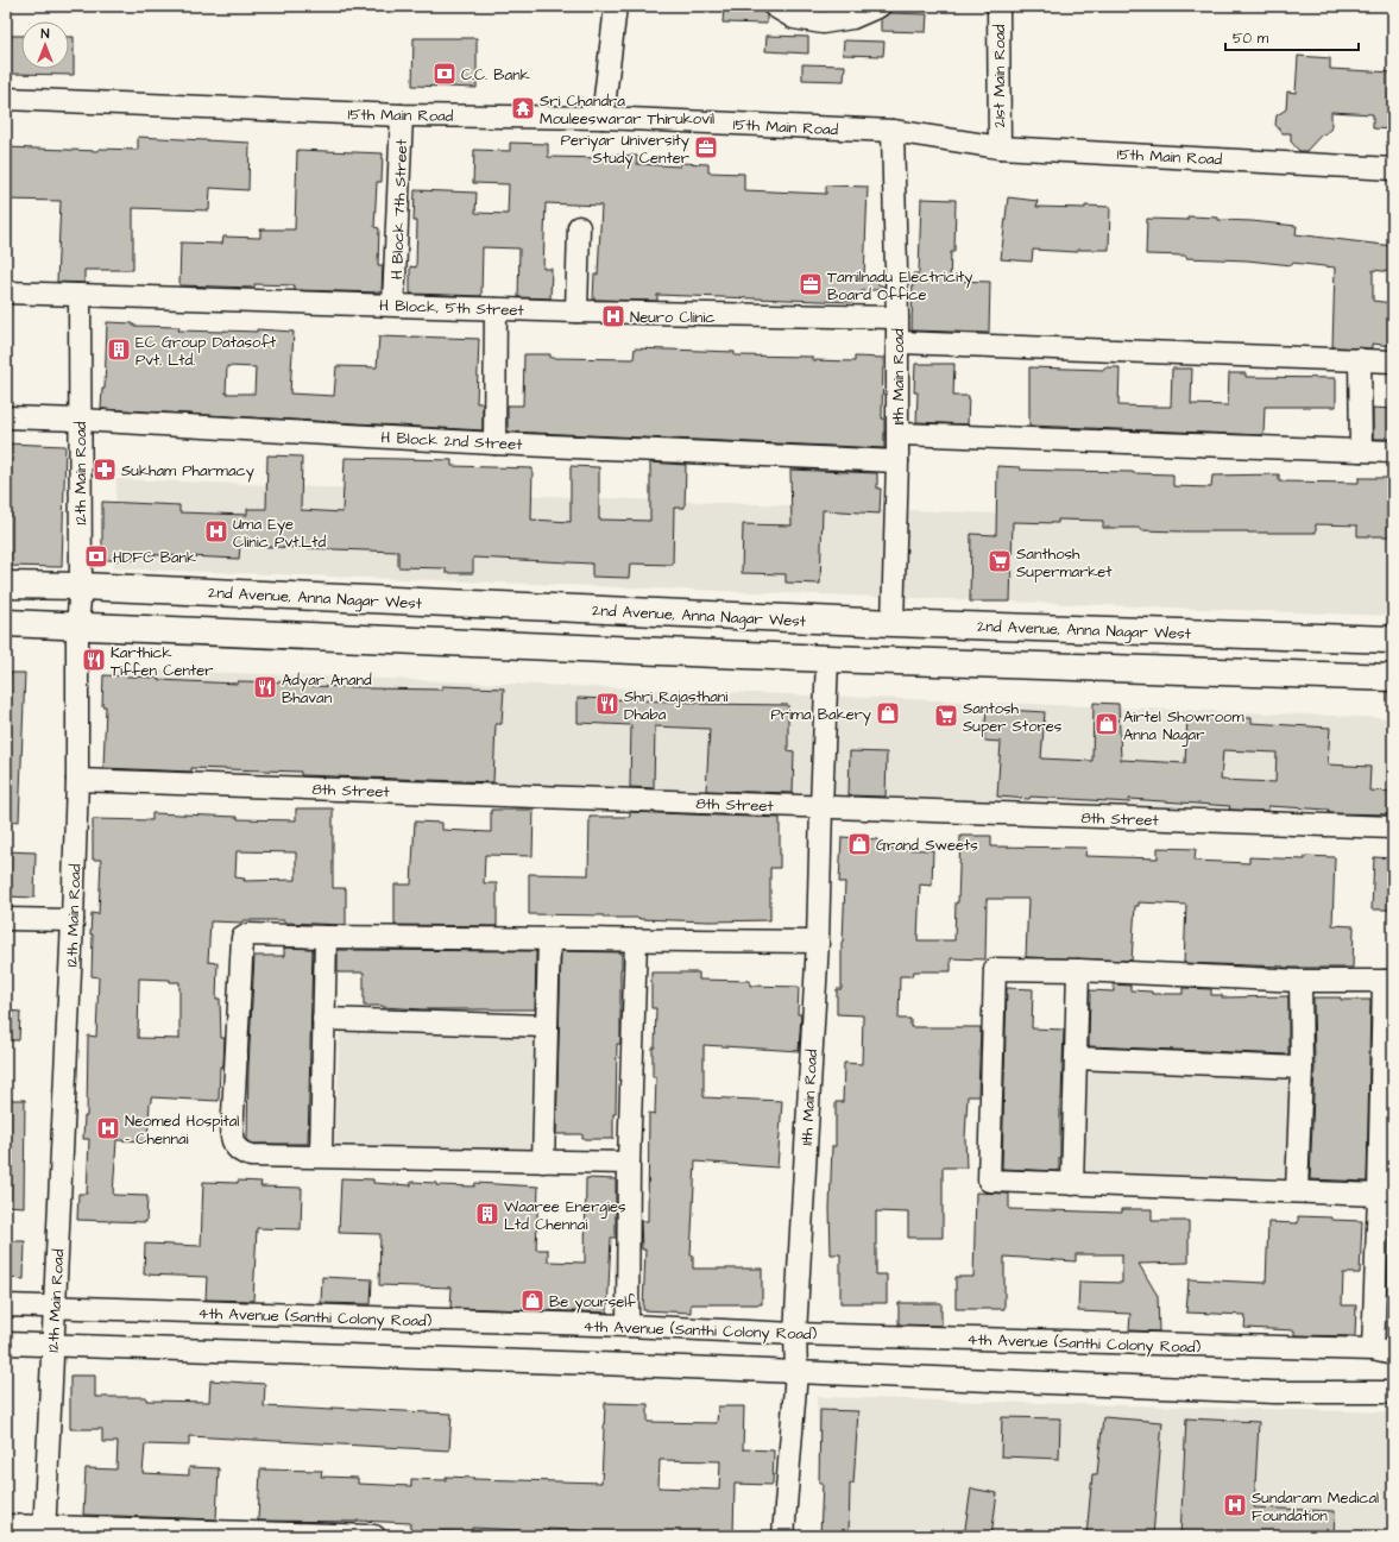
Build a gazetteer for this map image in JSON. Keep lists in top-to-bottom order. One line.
{"streets":{"main road":["2nd Avenue, Anna Nagar West"],"street":["21st Main Road","15th Main Road","H Block 7th Street","H Block, 5th Street","11th Main Road","H Block 2nd Street","12th Main Road","8th Street","4th Avenue (Santhi Colony Road)"]},"crossings":[["21st Main Road","15th Main Road"],["15th Main Road","H Block 7th Street"],["15th Main Road","11th Main Road"],["H Block 7th Street","H Block, 5th Street"],["H Block, 5th Street","11th Main Road"],["H Block, 5th Street","12th Main Road"],["11th Main Road","H Block 2nd Street"],["11th Main Road","2nd Avenue, Anna Nagar West"],["11th Main Road","8th Street"],["11th Main Road","4th Avenue (Santhi Colony Road)"],["H Block 2nd Street","12th Main Road"],["12th Main Road","2nd Avenue, Anna Nagar West"],["12th Main Road","8th Street"],["12th Main Road","4th Avenue (Santhi Colony Road)"]],"places":{"bank":["C.C. Bank","HDFC Bank"],"temple":["Sri Chandra Mouleeswarar Thirukovil"],"office":["Periyar University Study Center","Tamilnadu Electricity Board Office"],"hospital":["Neuro Clinic","Uma Eye Clinic Pvt.Ltd","Neomed Hospital - Chennai","Sundaram Medical Foundation"],"building":["EC Group Datasoft Pvt. Ltd.","Waaree Energies Ltd Chennai"],"pharmacy":["Sukham Pharmacy"],"supermarket":["Santhosh Supermarket","Santosh Super Stores"],"restaurant":["Karthick Tiffen Center","Adyar Anand Bhavan","Shri Rajasthani Dhaba"],"shop":["Prima Bakery","Airtel Showroom Anna Nagar","Grand Sweets","Be yourself"]},"scale_bar":"50 m","north":"top"}
